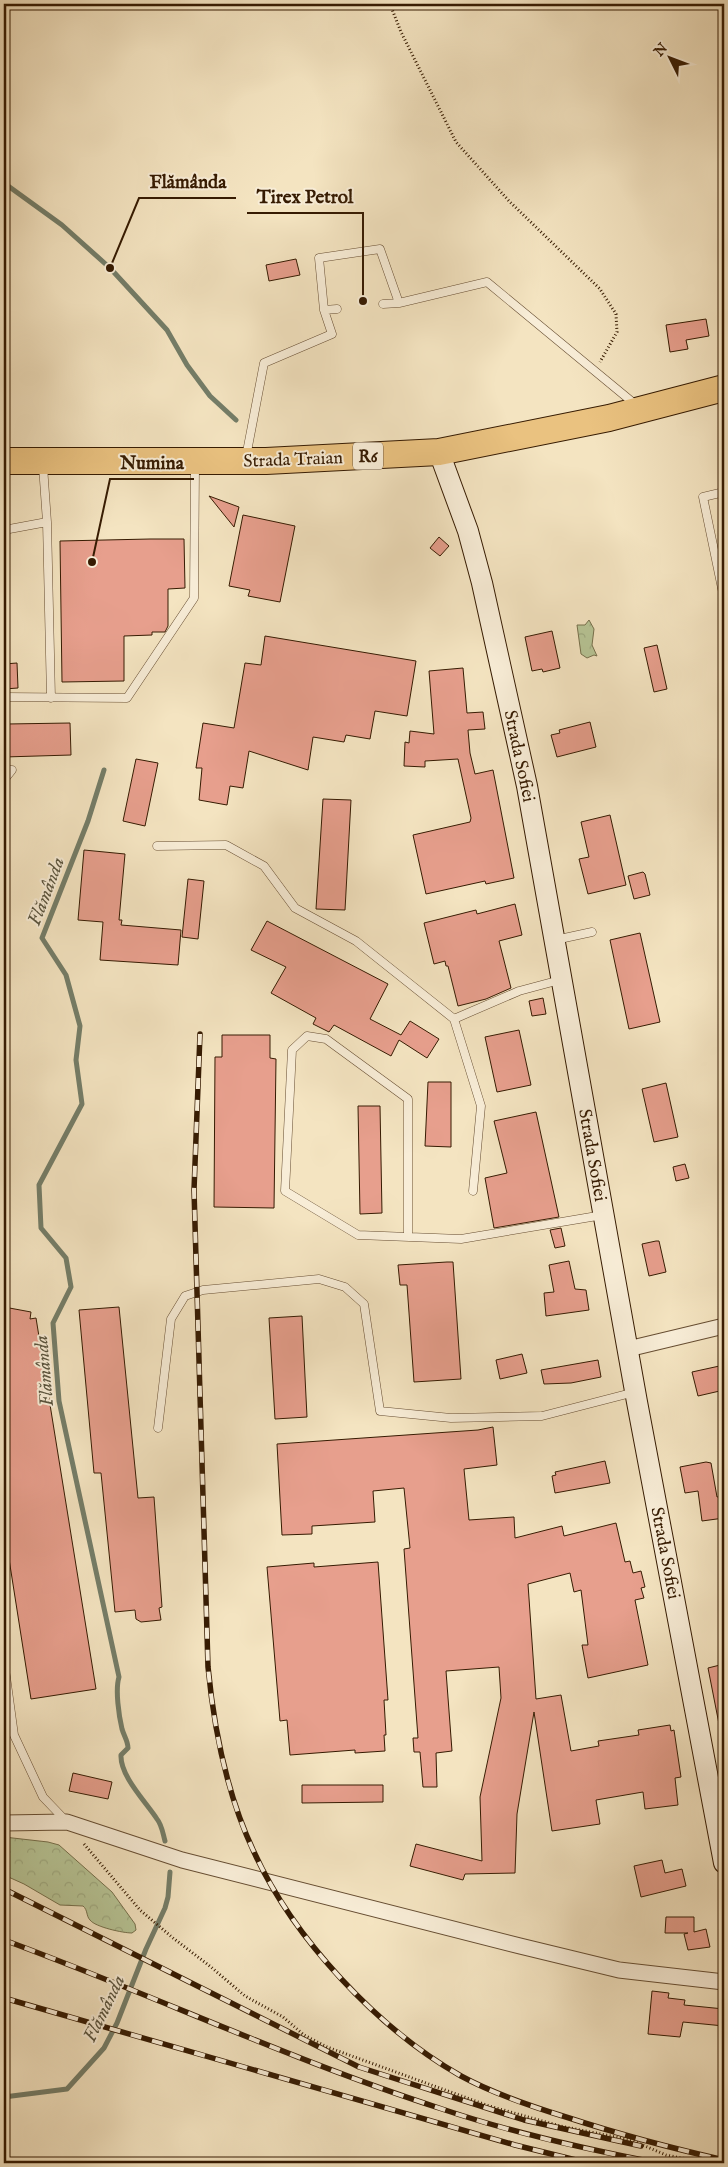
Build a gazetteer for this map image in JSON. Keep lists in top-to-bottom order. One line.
{"streets":{"highway":["R6","Strada Trаian"],"street":["Strada Sofiei"]},"crossings":[["Strada Trаian","Strada Sofiei"]],"water":["Flămânda"],"places":["Flămânda","Tirex Petrol","Numina"],"north":"top left"}
